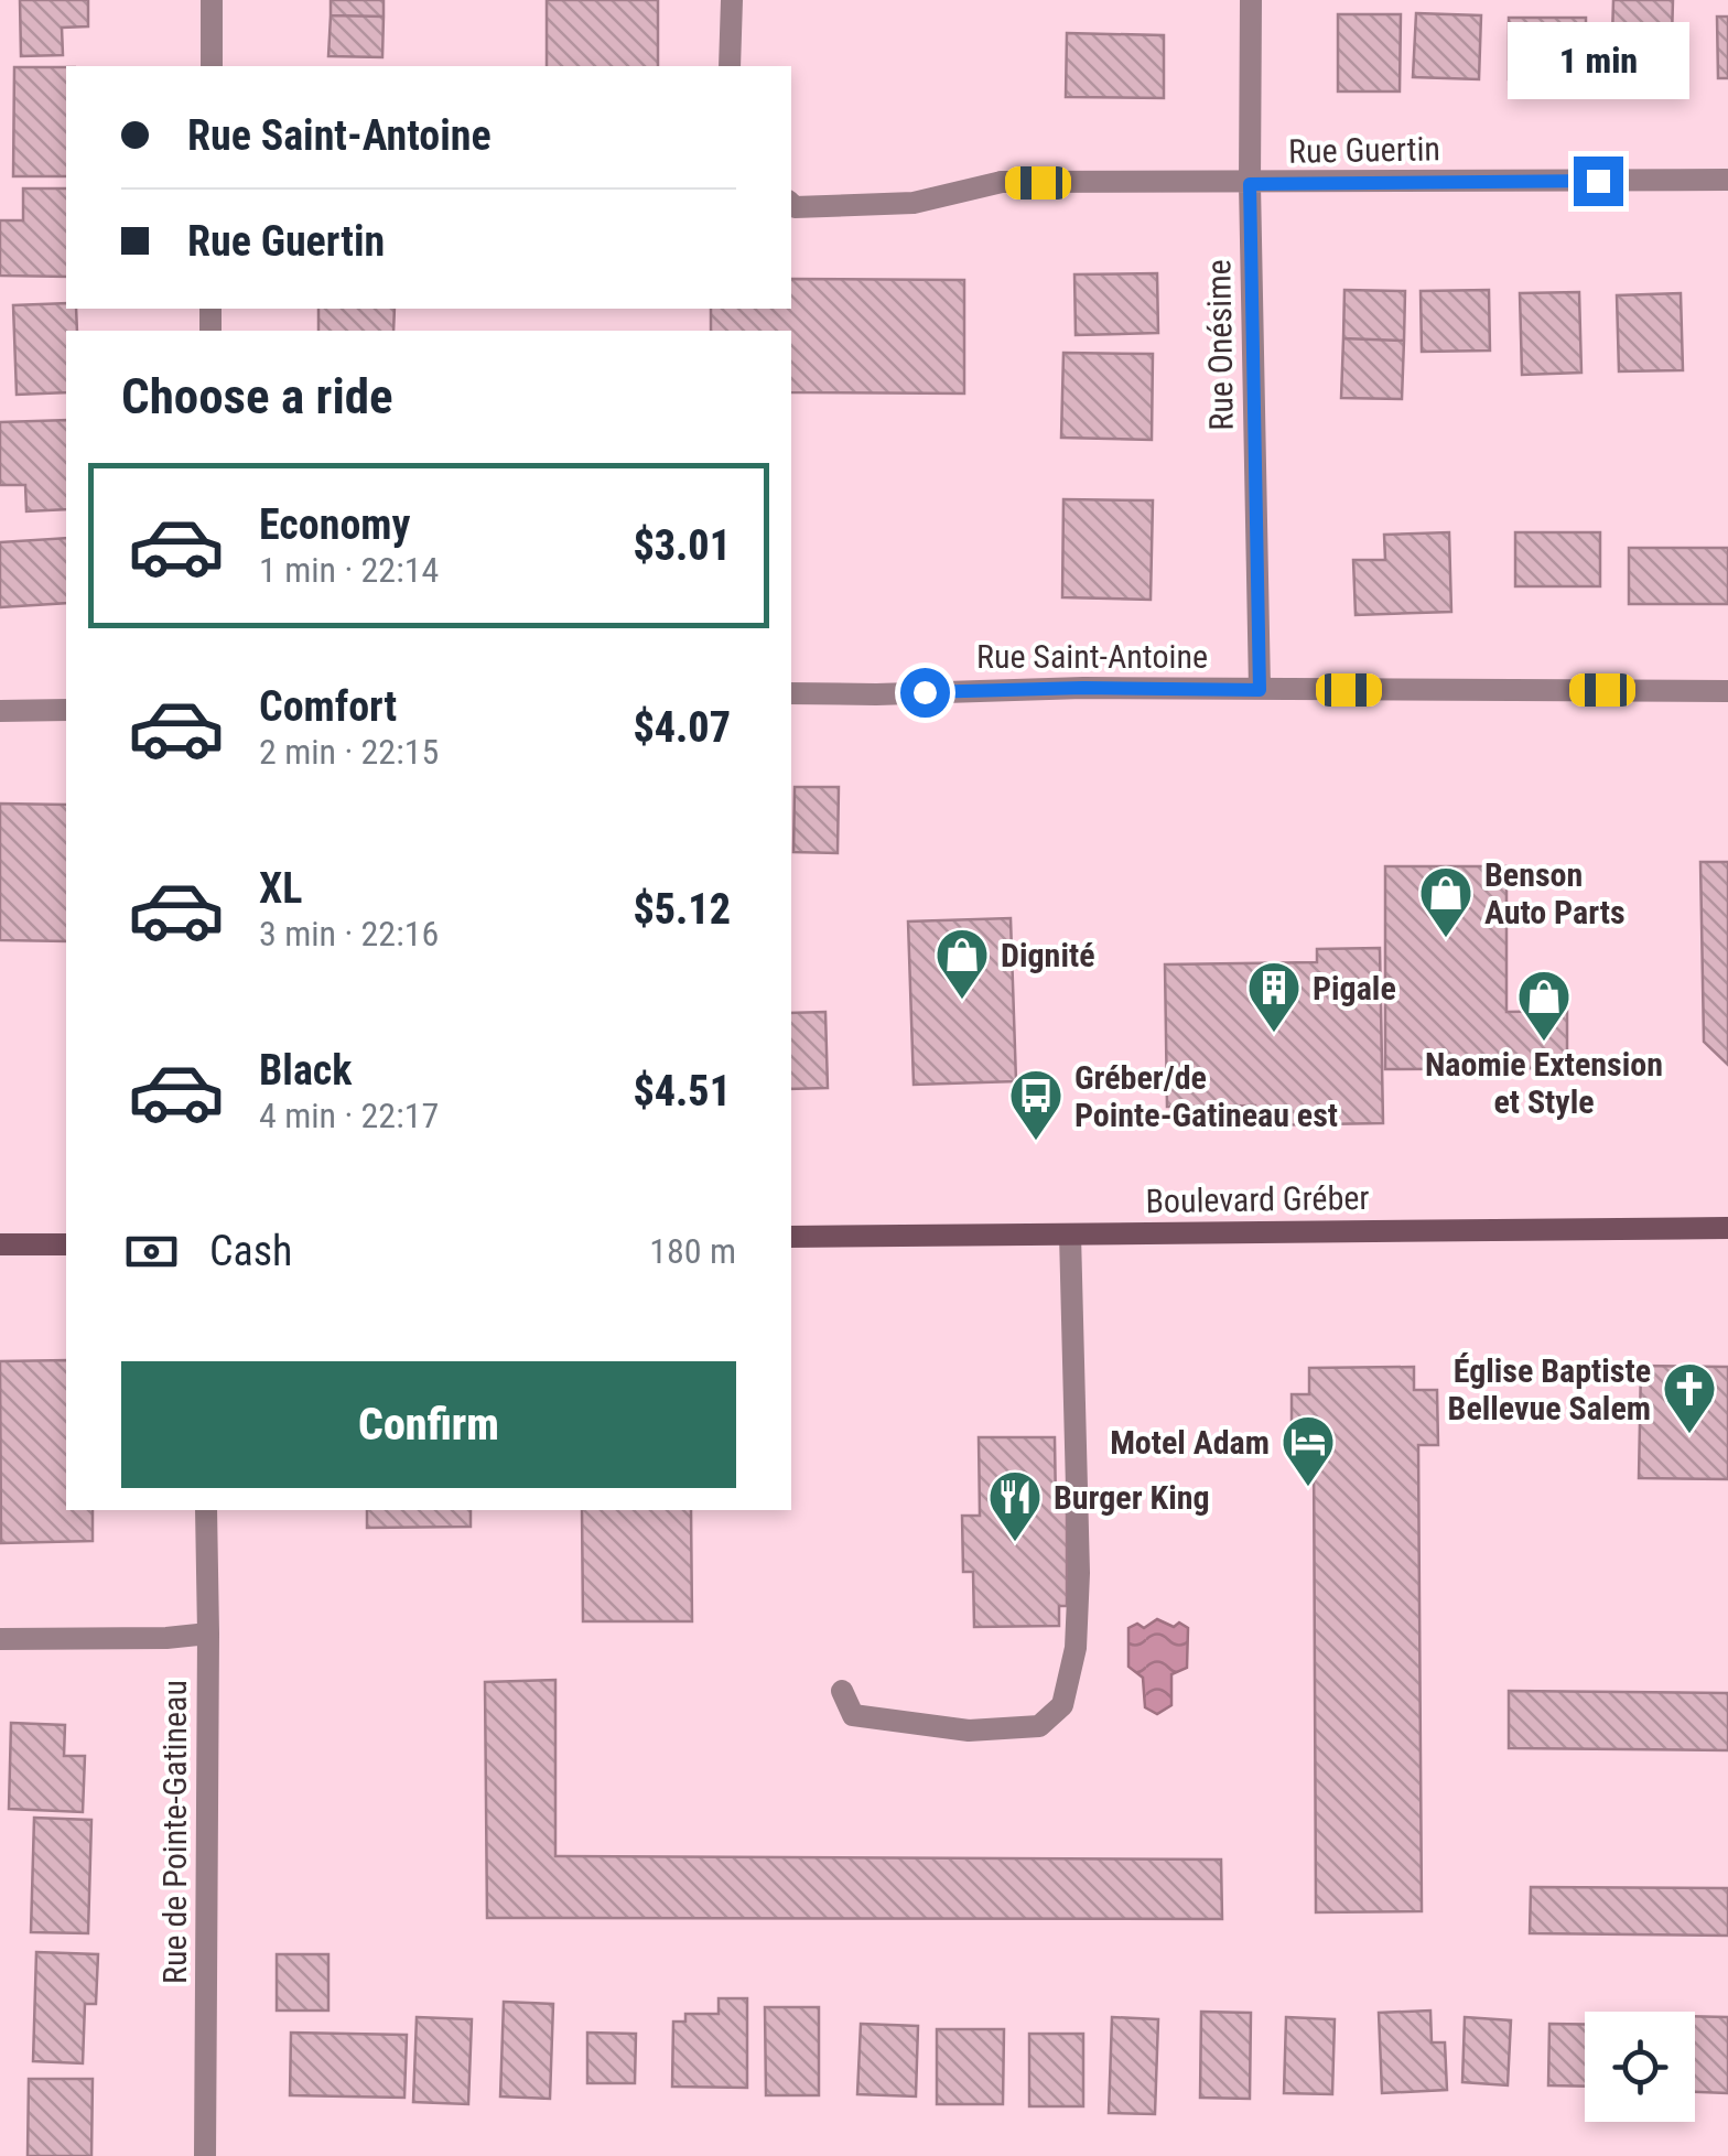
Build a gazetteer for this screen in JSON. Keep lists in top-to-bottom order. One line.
{"streets":{"main road":["Boulevard Gréber"],"street":["Rue Guertin","Rue Onésime","Rue Saint-Antoine","Rue de Pointe-Gatineau"]},"crossings":[["Rue Guertin","Rue Onésime"],["Rue Onésime","Rue Saint-Antoine"]],"places":{"shop":["Benson Auto Parts","Dignité","Naomie Extension et Style"],"building":["Pigale"],"bus stop":["Gréber/de Pointe-Gatineau est"],"church":["Église Baptiste Bellevue Salem"],"hotel":["Motel Adam"],"restaurant":["Burger King"]},"page":{"bubble":"1 min","banner":["Rue Saint-Antoine","Rue Guertin"],"heading":"Choose a ride","list":[{"name":"Economy","note":"1 min · 22:14","value":"$3.01"},{"name":"Comfort","note":"2 min · 22:15","value":"$4.07"},{"name":"XL","note":"3 min · 22:16","value":"$5.12"},{"name":"Black","note":"4 min · 22:17","value":"$4.51"}],"pay":["Cash","180 m"],"buttons":"Confirm"}}
